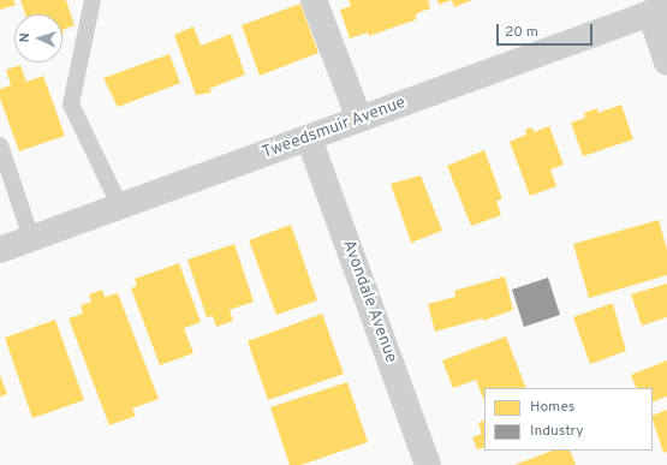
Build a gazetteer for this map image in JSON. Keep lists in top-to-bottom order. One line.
{"streets":{"street":["Tweedsmuir Avenue","Avondale Avenue"]},"crossings":[["Tweedsmuir Avenue","Avondale Avenue"]],"legend":["Homes","Industry"],"scale_bar":"20 m","north":"left"}
